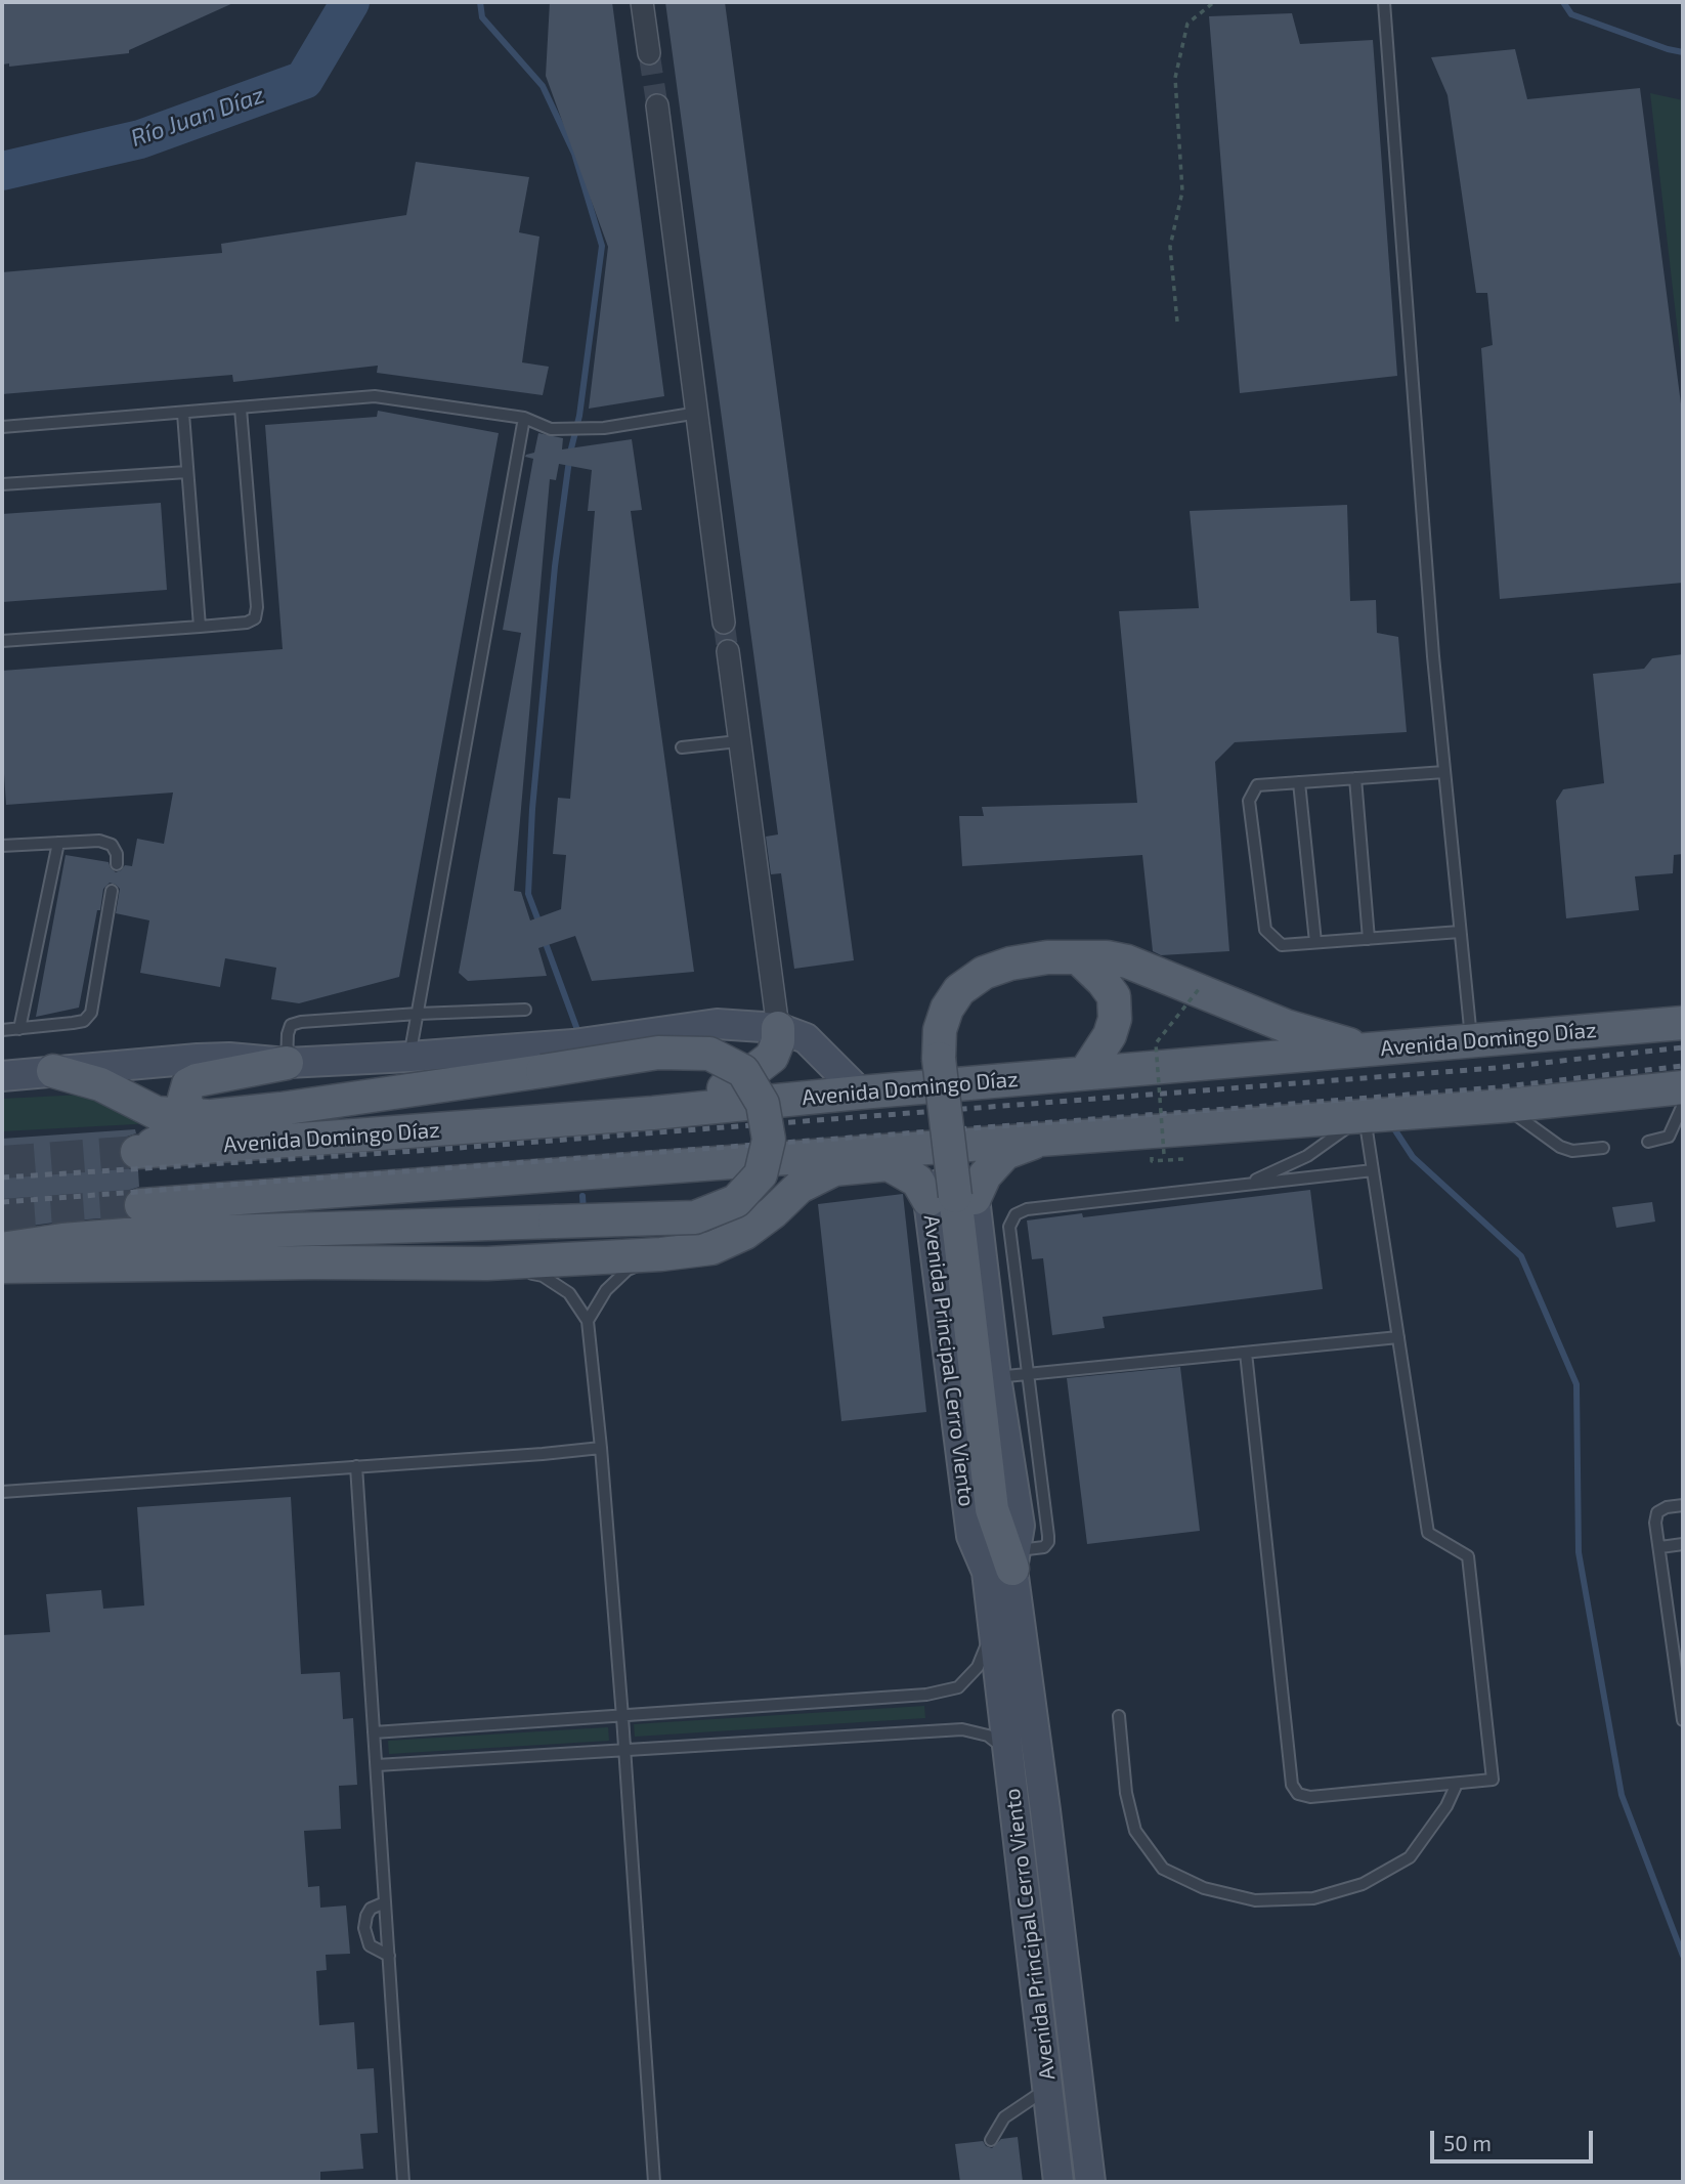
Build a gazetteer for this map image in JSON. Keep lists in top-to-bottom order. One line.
{"streets":{"main road":["Avenida Domingo Díaz"],"street":["Avenida Principal Cerro Viento"]},"water":["Río Juan Díaz"],"scale_bar":"50 m"}
